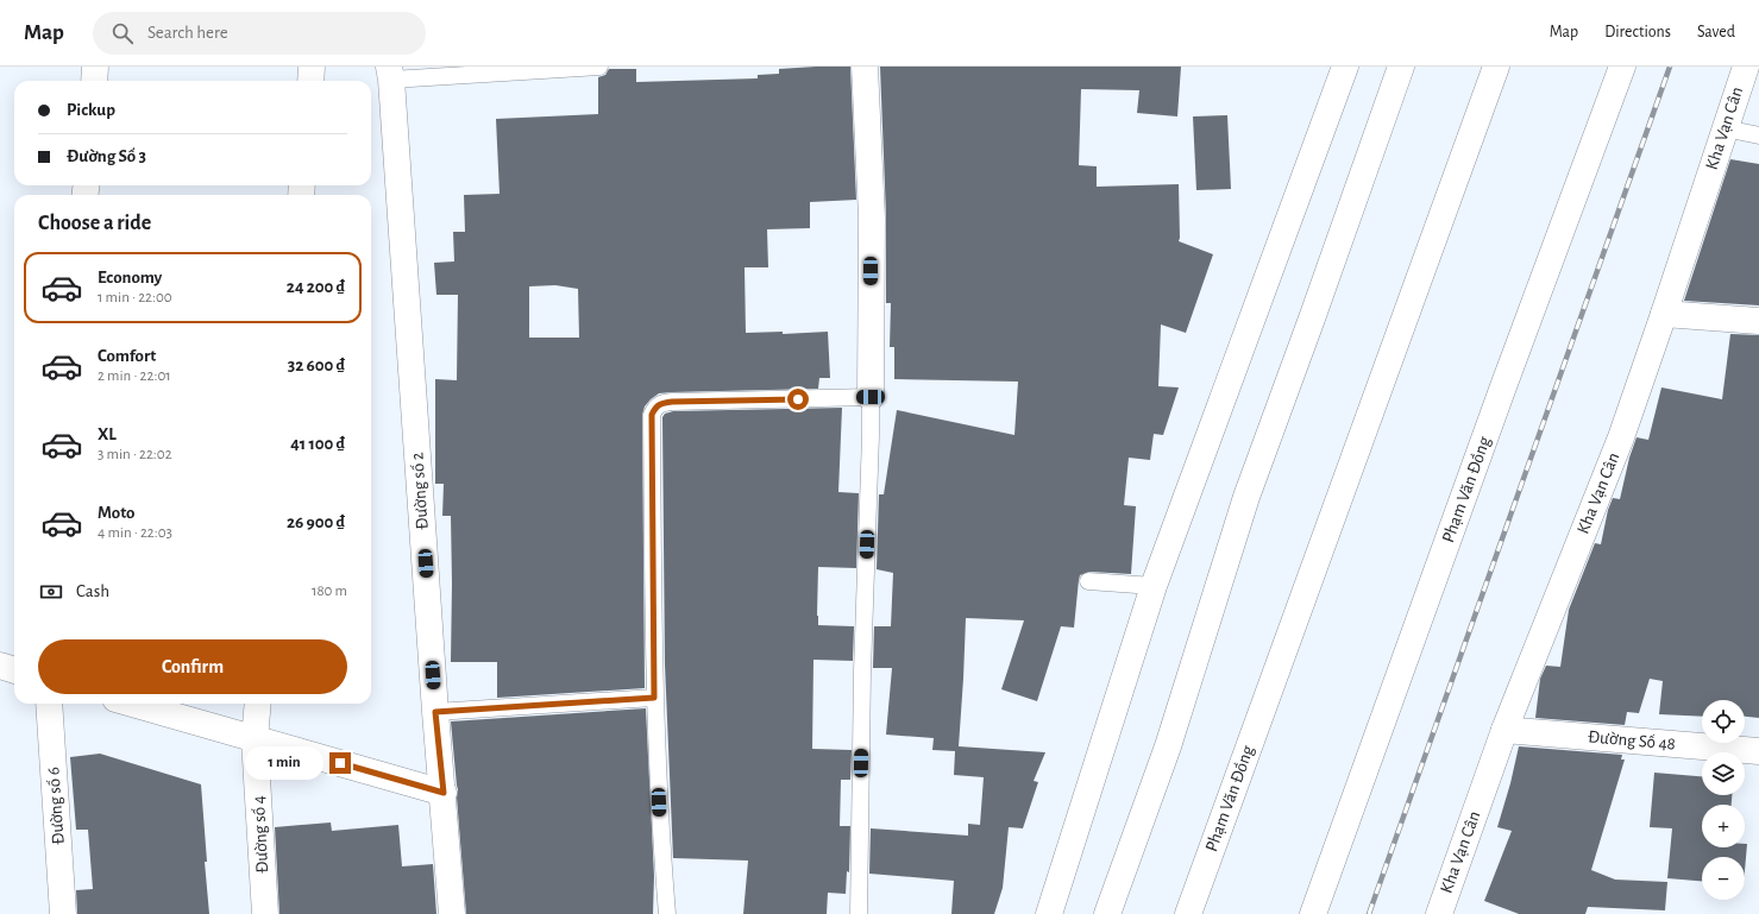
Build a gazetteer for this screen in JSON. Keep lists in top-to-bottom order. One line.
{"streets":{"main road":["Kha Vạn Cân","Phạm Văn Đồng","Đường số 2","Đường Số 48","Đường số 6","Đường số 4"]},"crossings":[["Kha Vạn Cân","Đường Số 48"]],"page":{"header":"Map","search":"Search here","nav":["Map","Directions","Saved"],"banner":["Pickup","Đường Số 3"],"heading":"Choose a ride","list":[{"name":"Economy","note":"1 min · 22:00","value":"24 200 ₫"},{"name":"Comfort","note":"2 min · 22:01","value":"32 600 ₫"},{"name":"XL","note":"3 min · 22:02","value":"41 100 ₫"},{"name":"Moto","note":"4 min · 22:03","value":"26 900 ₫"}],"pay":["Cash","180 m"],"buttons":"Confirm","map_buttons":["+","−"],"bubble":"1 min"}}
